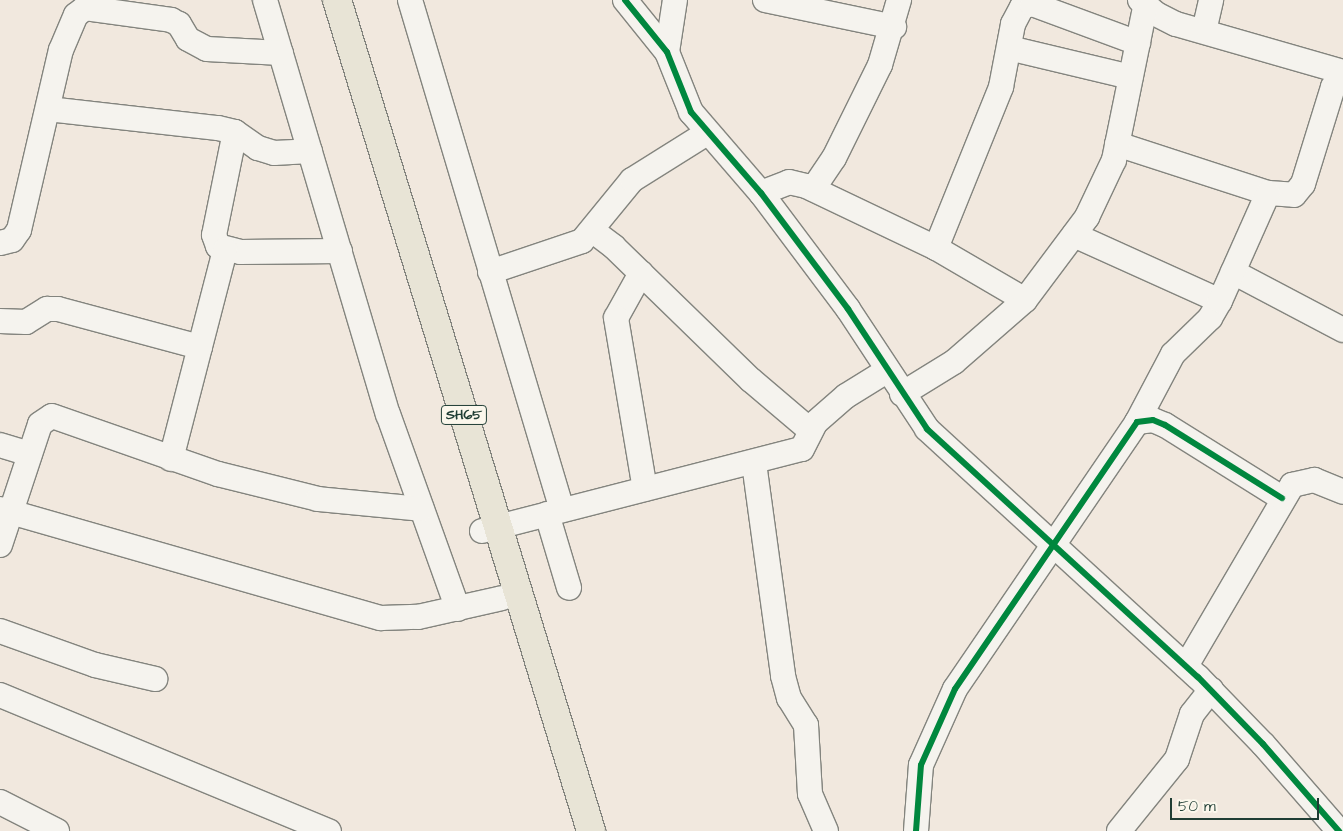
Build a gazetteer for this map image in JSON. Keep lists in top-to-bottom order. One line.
{"streets":{"main road":["SH65"]},"scale_bar":"50 m"}
